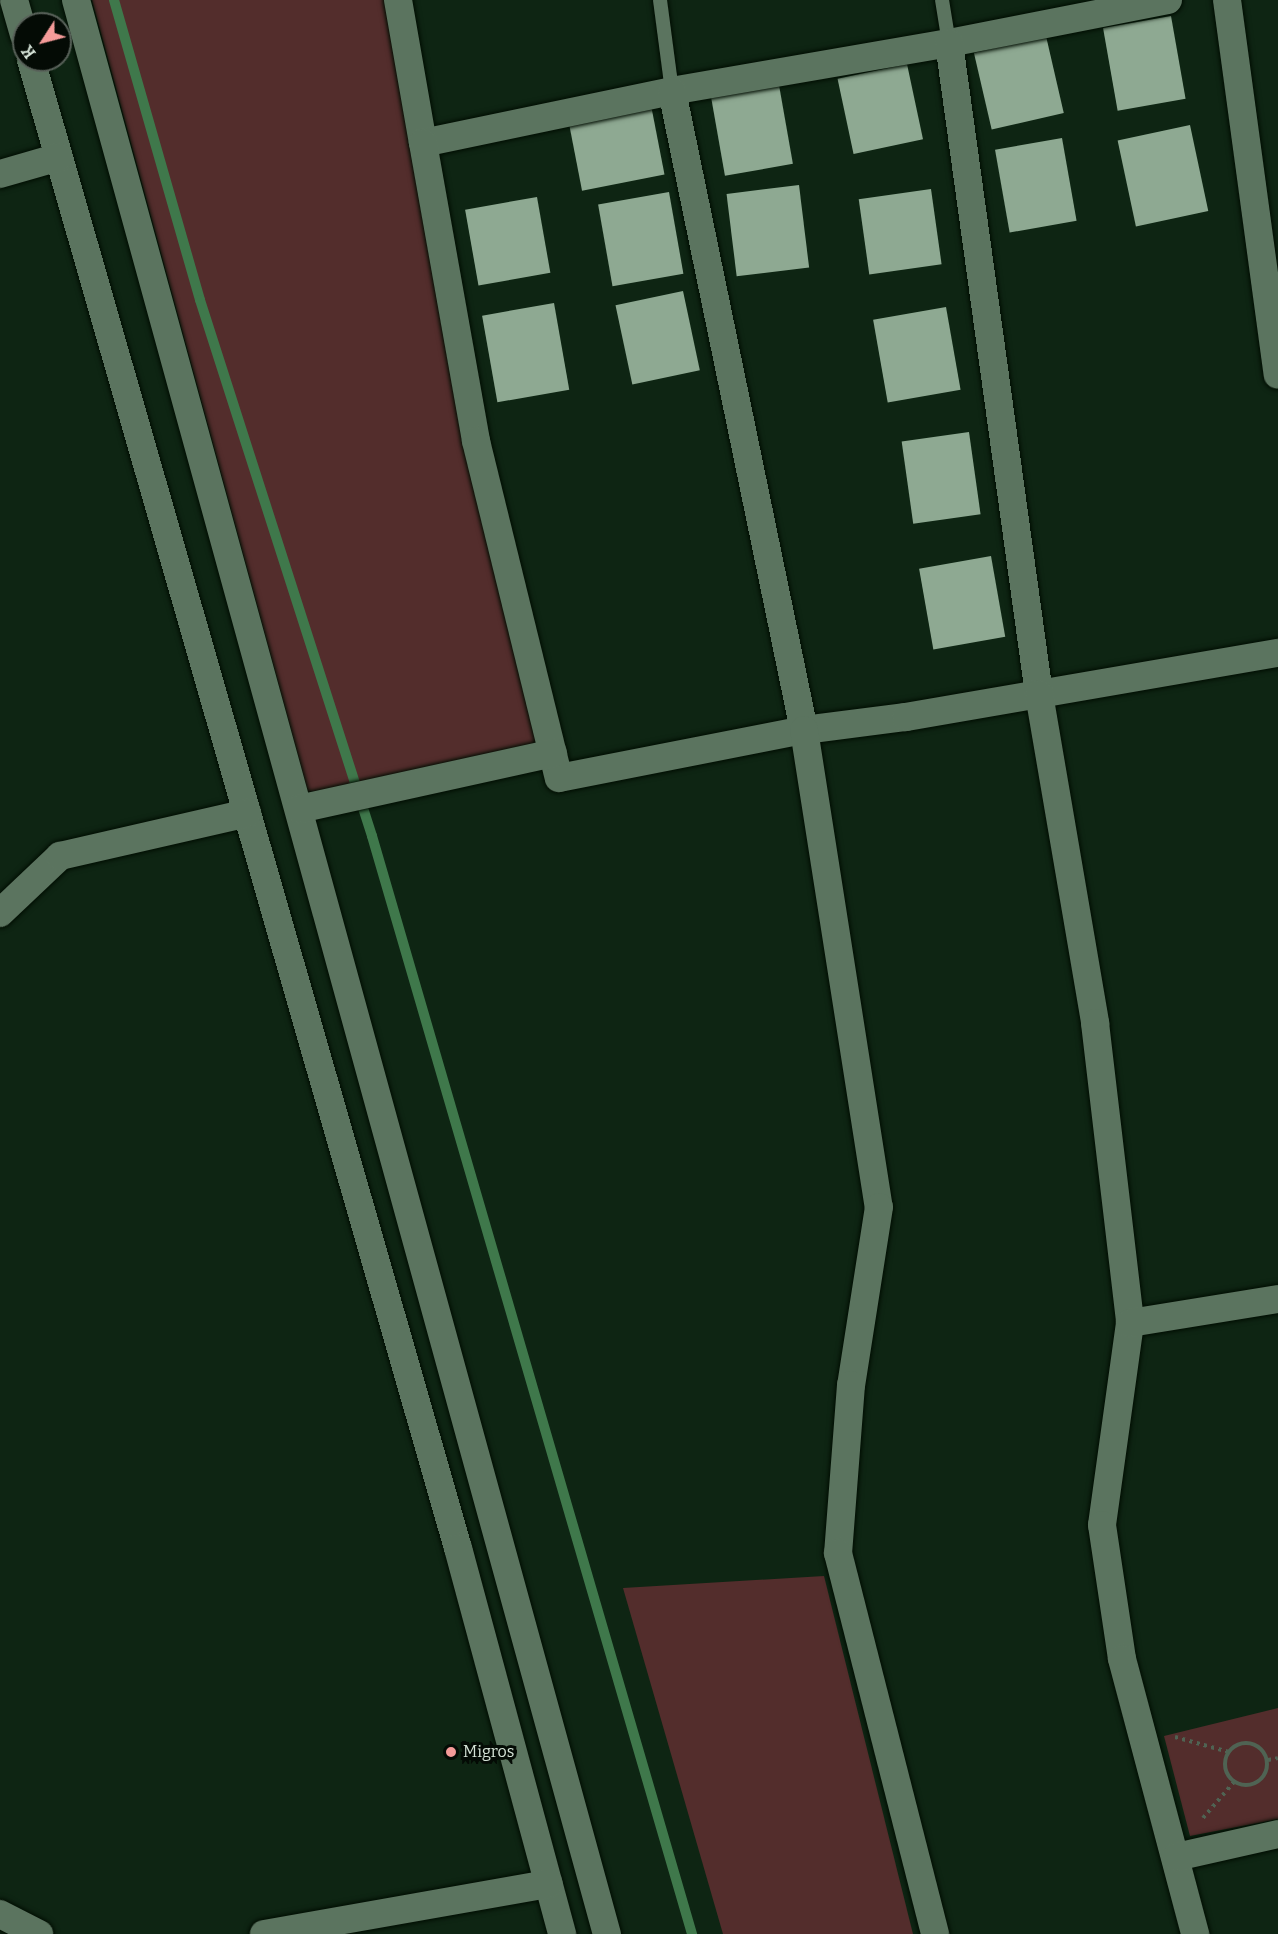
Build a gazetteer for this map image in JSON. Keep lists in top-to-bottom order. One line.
{"places":["Migros"],"north":"bottom left"}
